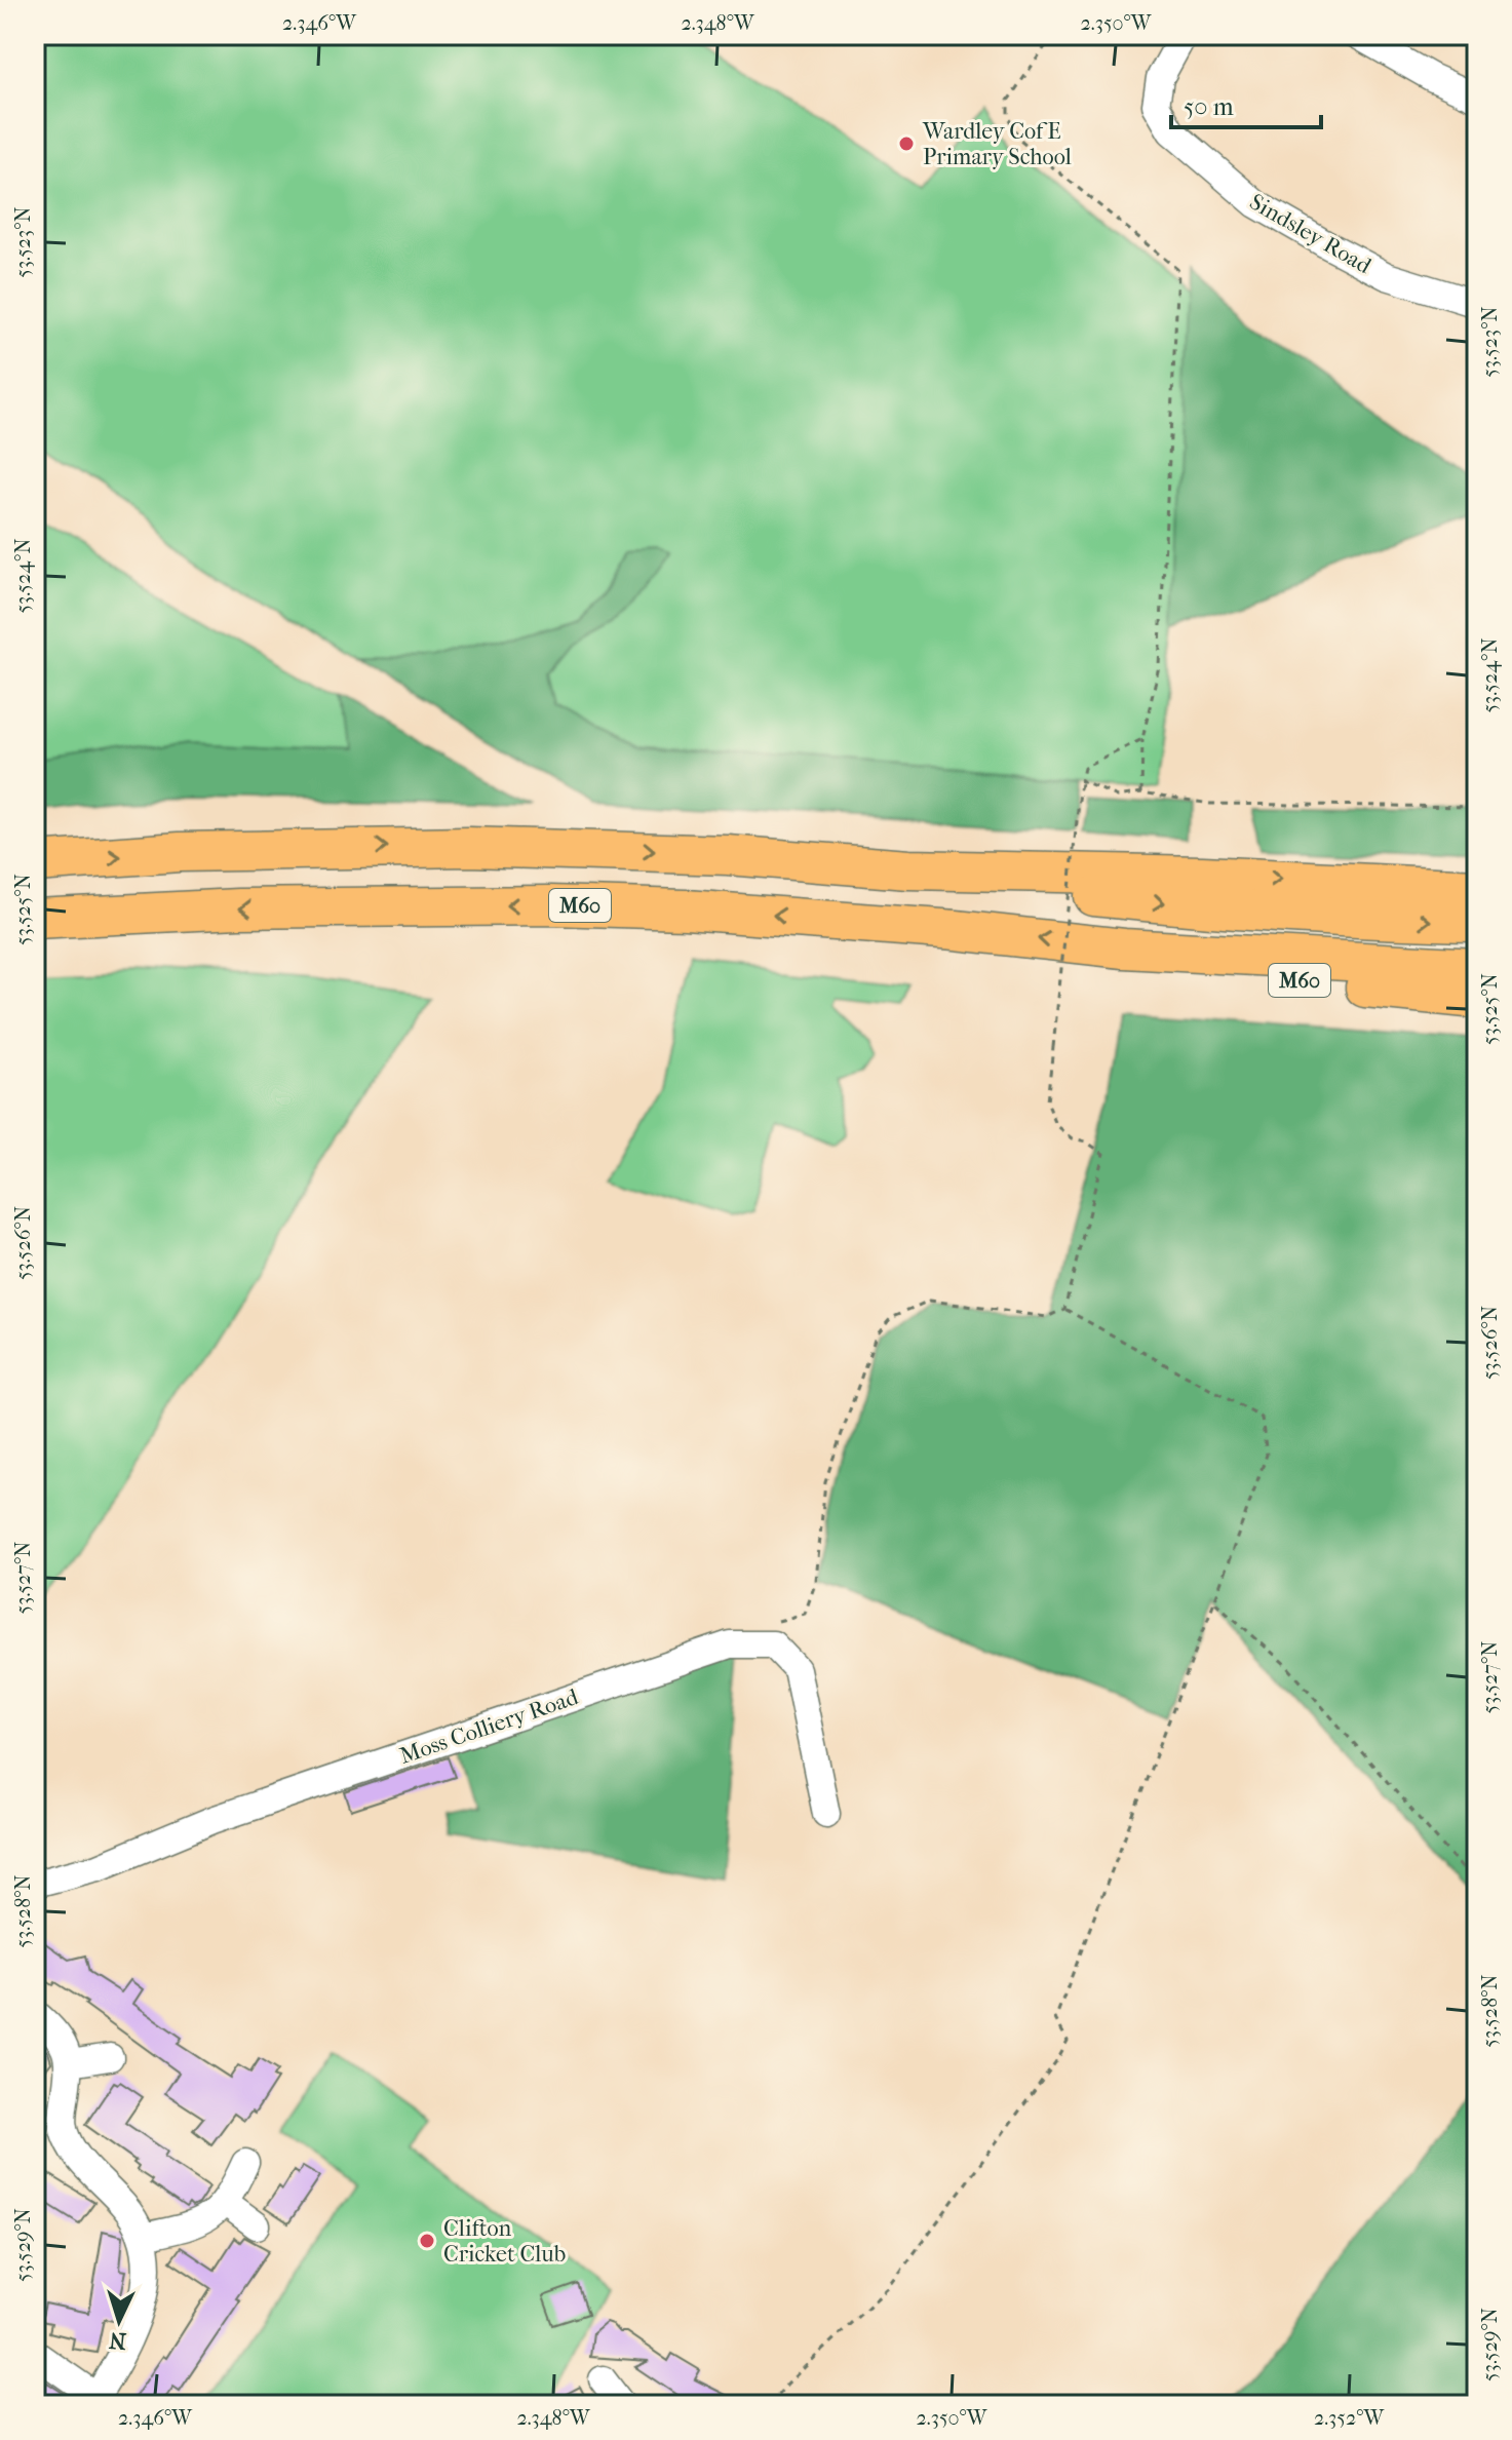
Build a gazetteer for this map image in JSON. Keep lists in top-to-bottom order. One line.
{"streets":{"highway":["M60"],"street":["Sindsley Road","Moss Colliery Road"]},"places":["Wardley CofE Primary School","Clifton Cricket Club"],"scale_bar":"50 m","north":"bottom","coordinates":["2.346°W","2.348°W","2.350°W","53.523°N","53.524°N","53.525°N","53.526°N","53.527°N","53.528°N","53.529°N","2.352°W"]}
